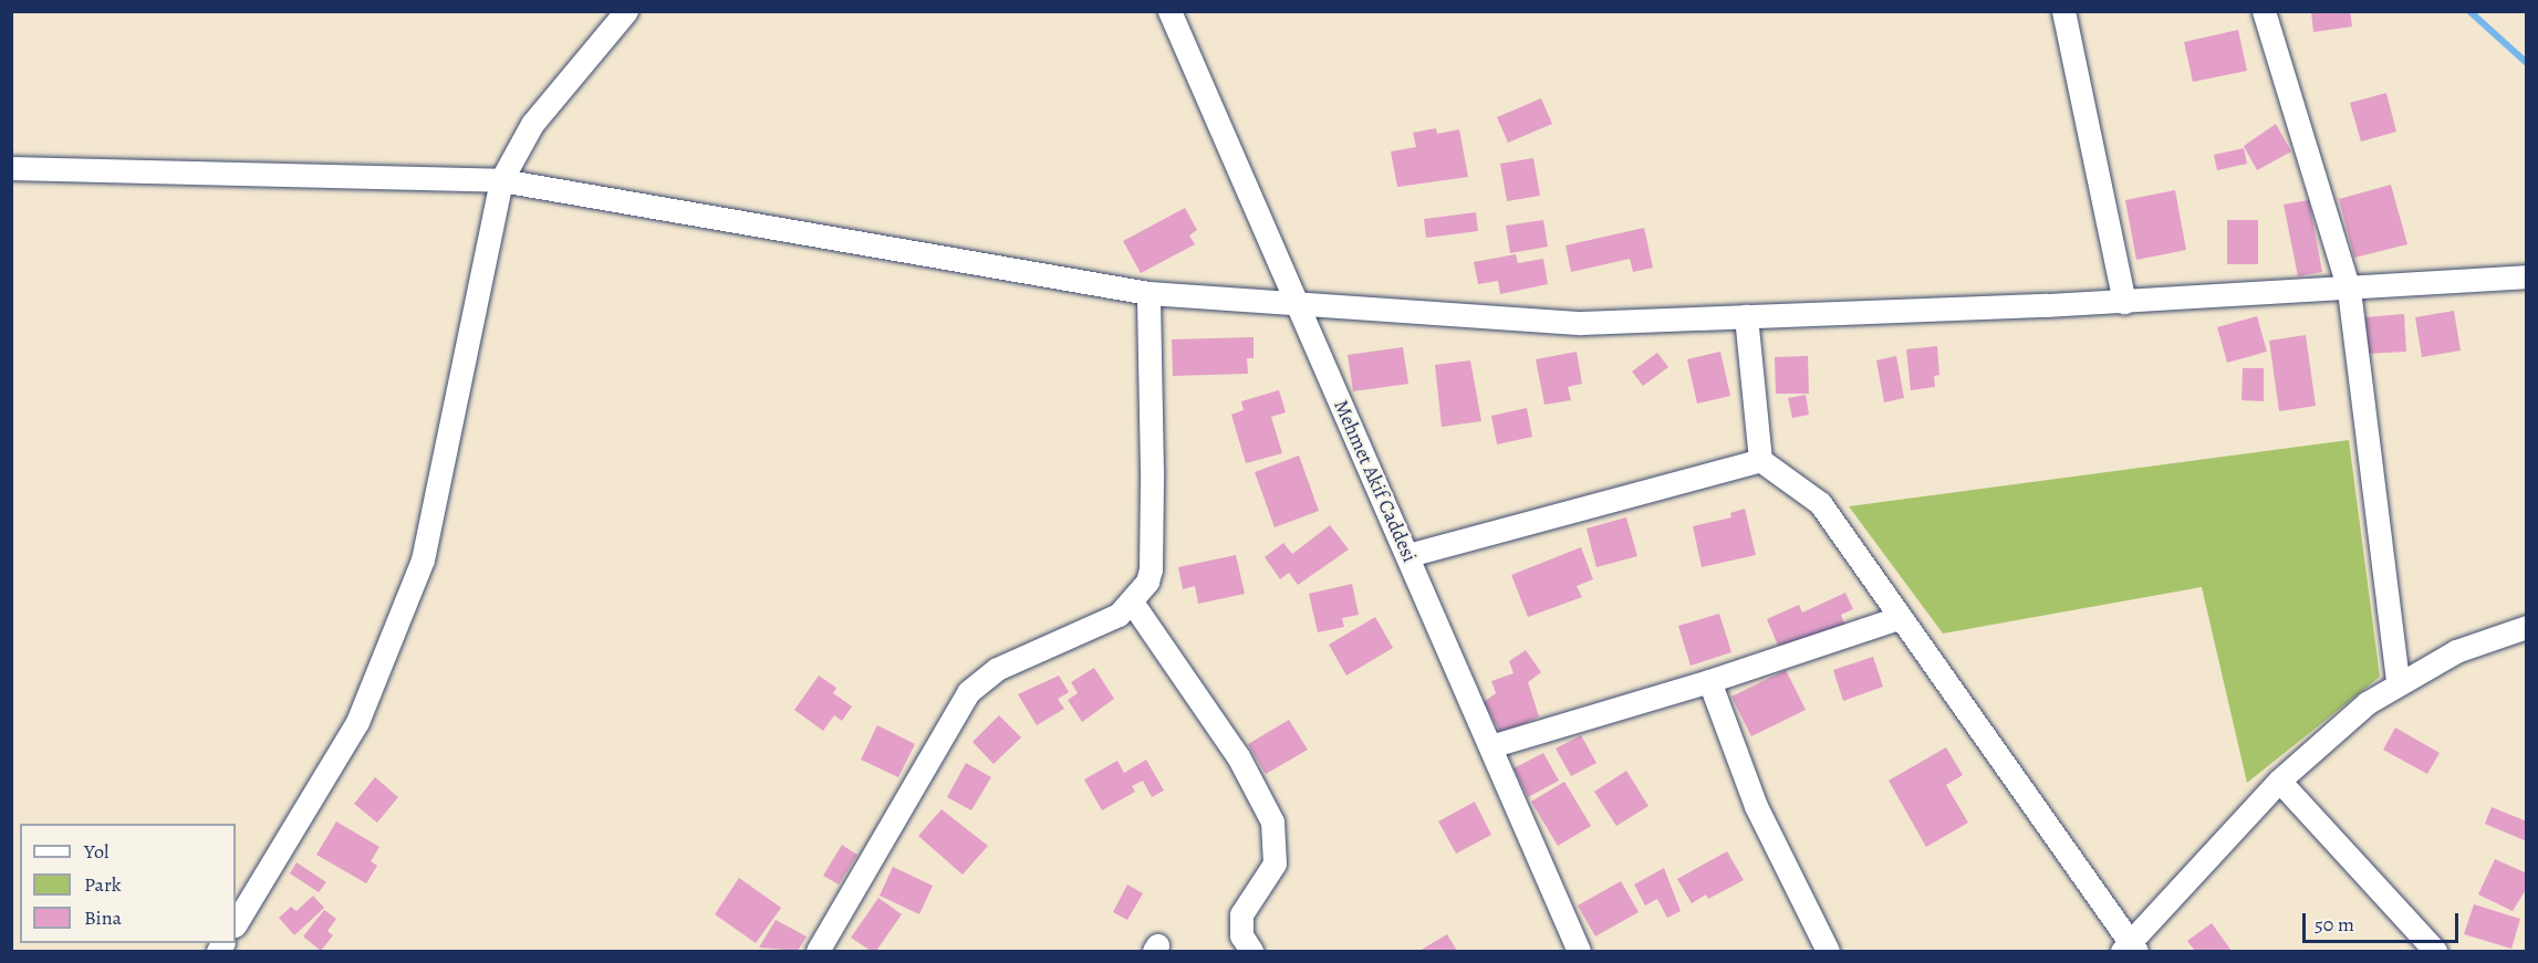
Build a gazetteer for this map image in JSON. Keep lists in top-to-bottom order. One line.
{"streets":{"street":["Mehmet Akif Caddesi"]},"legend":["Yol","Park","Bina"],"scale_bar":"50 m"}
